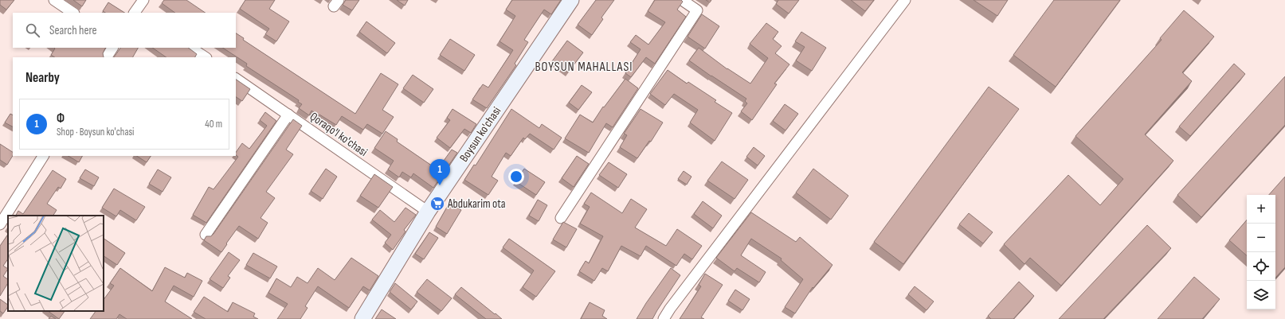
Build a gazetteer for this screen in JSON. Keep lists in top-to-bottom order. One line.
{"streets":{"street":["Qoraqo'l ko'chasi","Boysun ko'chasi"]},"crossings":[["Qoraqo'l ko'chasi","Boysun ko'chasi"]],"districts":["BOYSUN MAHALLASI"],"places":{"supermarket":["Abdukarim ota"]},"page":{"search":"Search here","heading":"Nearby","list":[{"mark":"1","name":"Ф","note":"Shop · Boysun ko'chasi","value":"40 m"}],"pins":"1","map_buttons":["+","−"]}}
